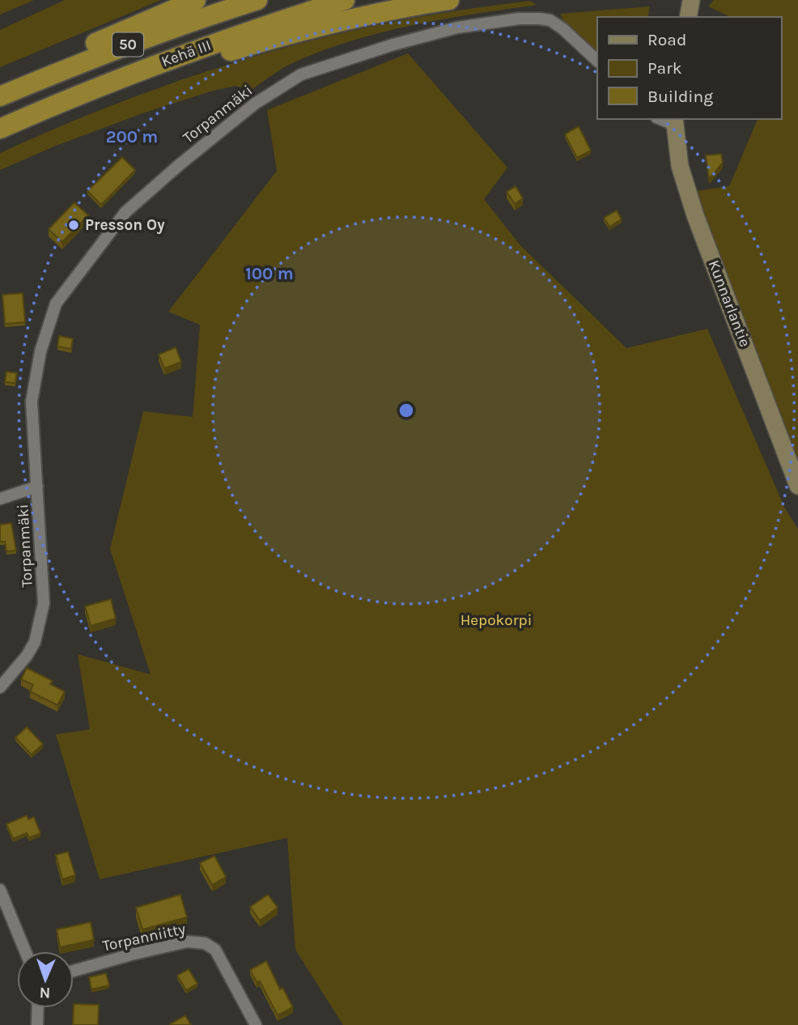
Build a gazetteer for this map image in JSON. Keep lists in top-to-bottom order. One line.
{"streets":{"highway":["50","Kehä III"],"main road":["Kunnarlantie"],"street":["Torpanmäki","Torpanniitty"]},"parks":["Hepokorpi"],"places":["Presson Oy"],"legend":["Road","Park","Building"],"north":"bottom","rings":["200 m","100 m"]}
